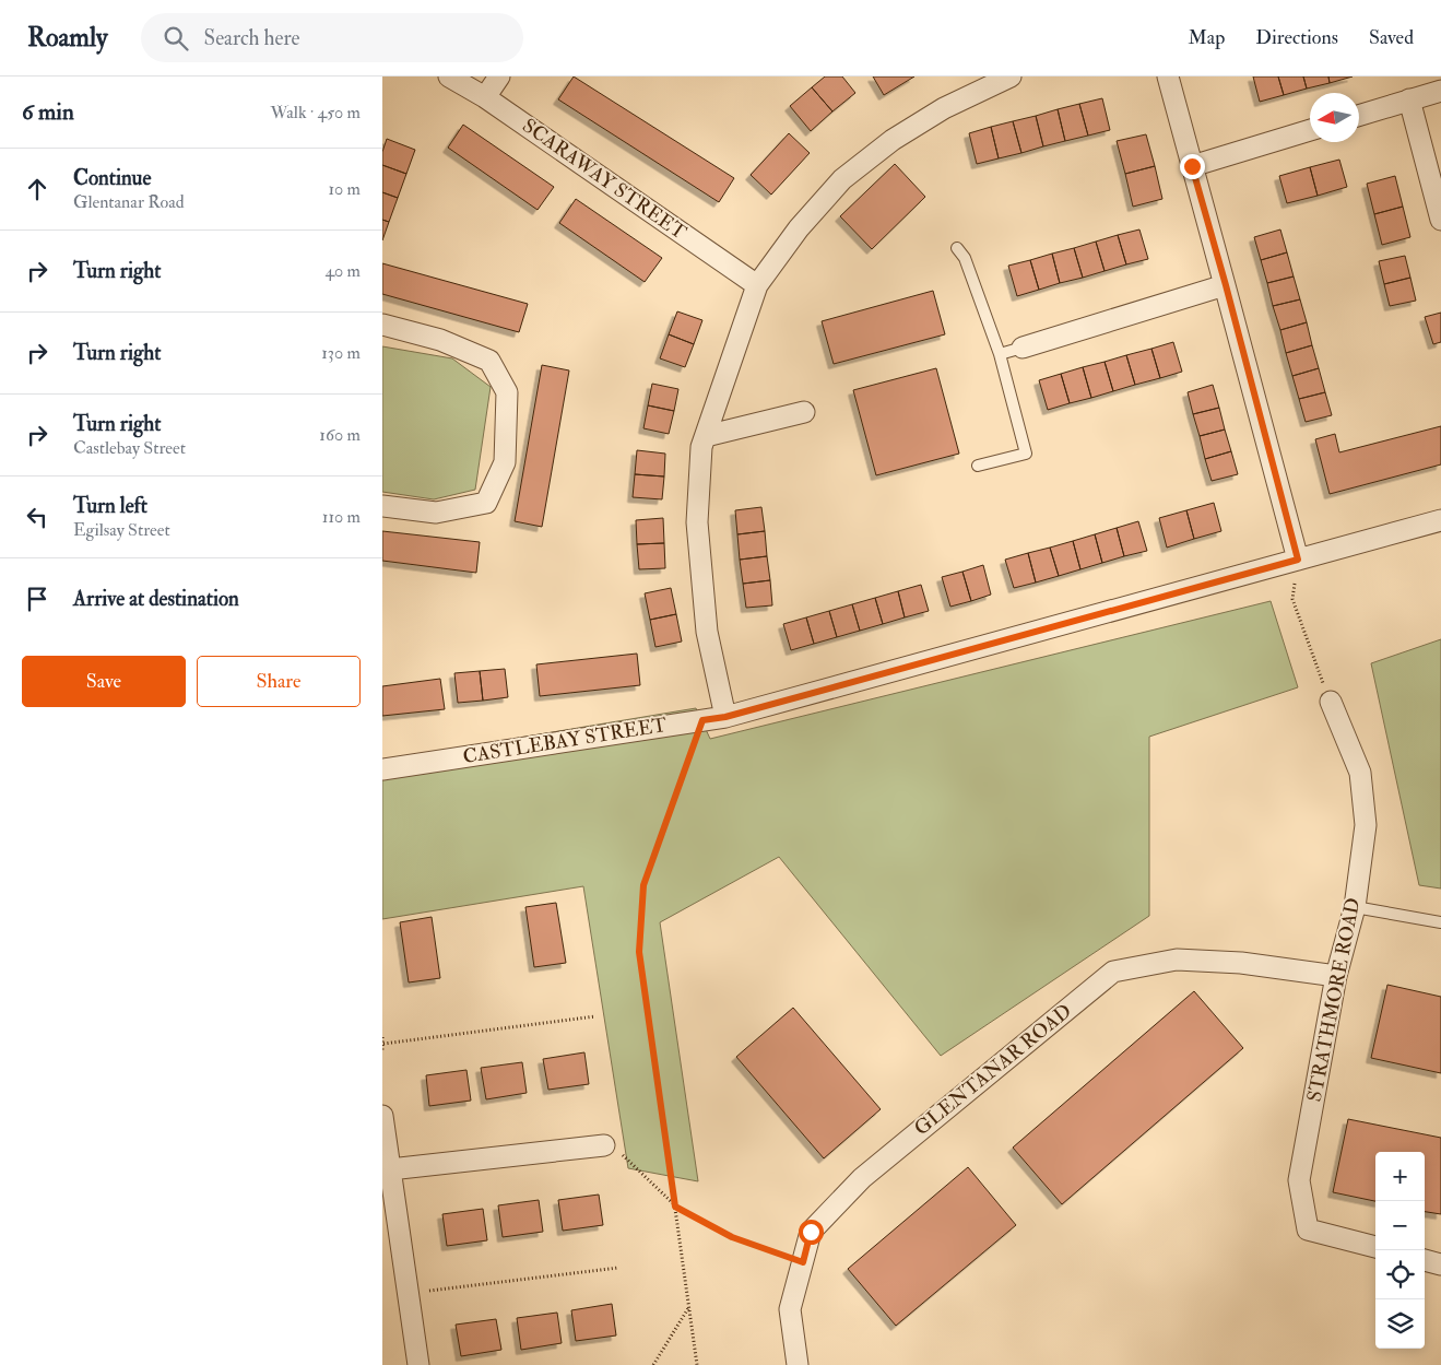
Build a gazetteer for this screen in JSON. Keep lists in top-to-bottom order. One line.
{"streets":{"street":["SCARAWAY STREET","CASTLEBAY STREET","STRATHMORE ROAD","GLENTANAR ROAD"]},"crossings":[["STRATHMORE ROAD","GLENTANAR ROAD"]],"north":"left","page":{"header":"Roamly","search":"Search here","nav":["Map","Directions","Saved"],"heading":["6 min","Walk · 450 m"],"list":[["Continue","Glentanar Road","10 m"],["Turn right","40 m"],["Turn right","130 m"],["Turn right","Castlebay Street","160 m"],["Turn left","Egilsay Street","110 m"],"Arrive at destination"],"buttons":["Save","Share"],"map_buttons":["+","−"]}}
